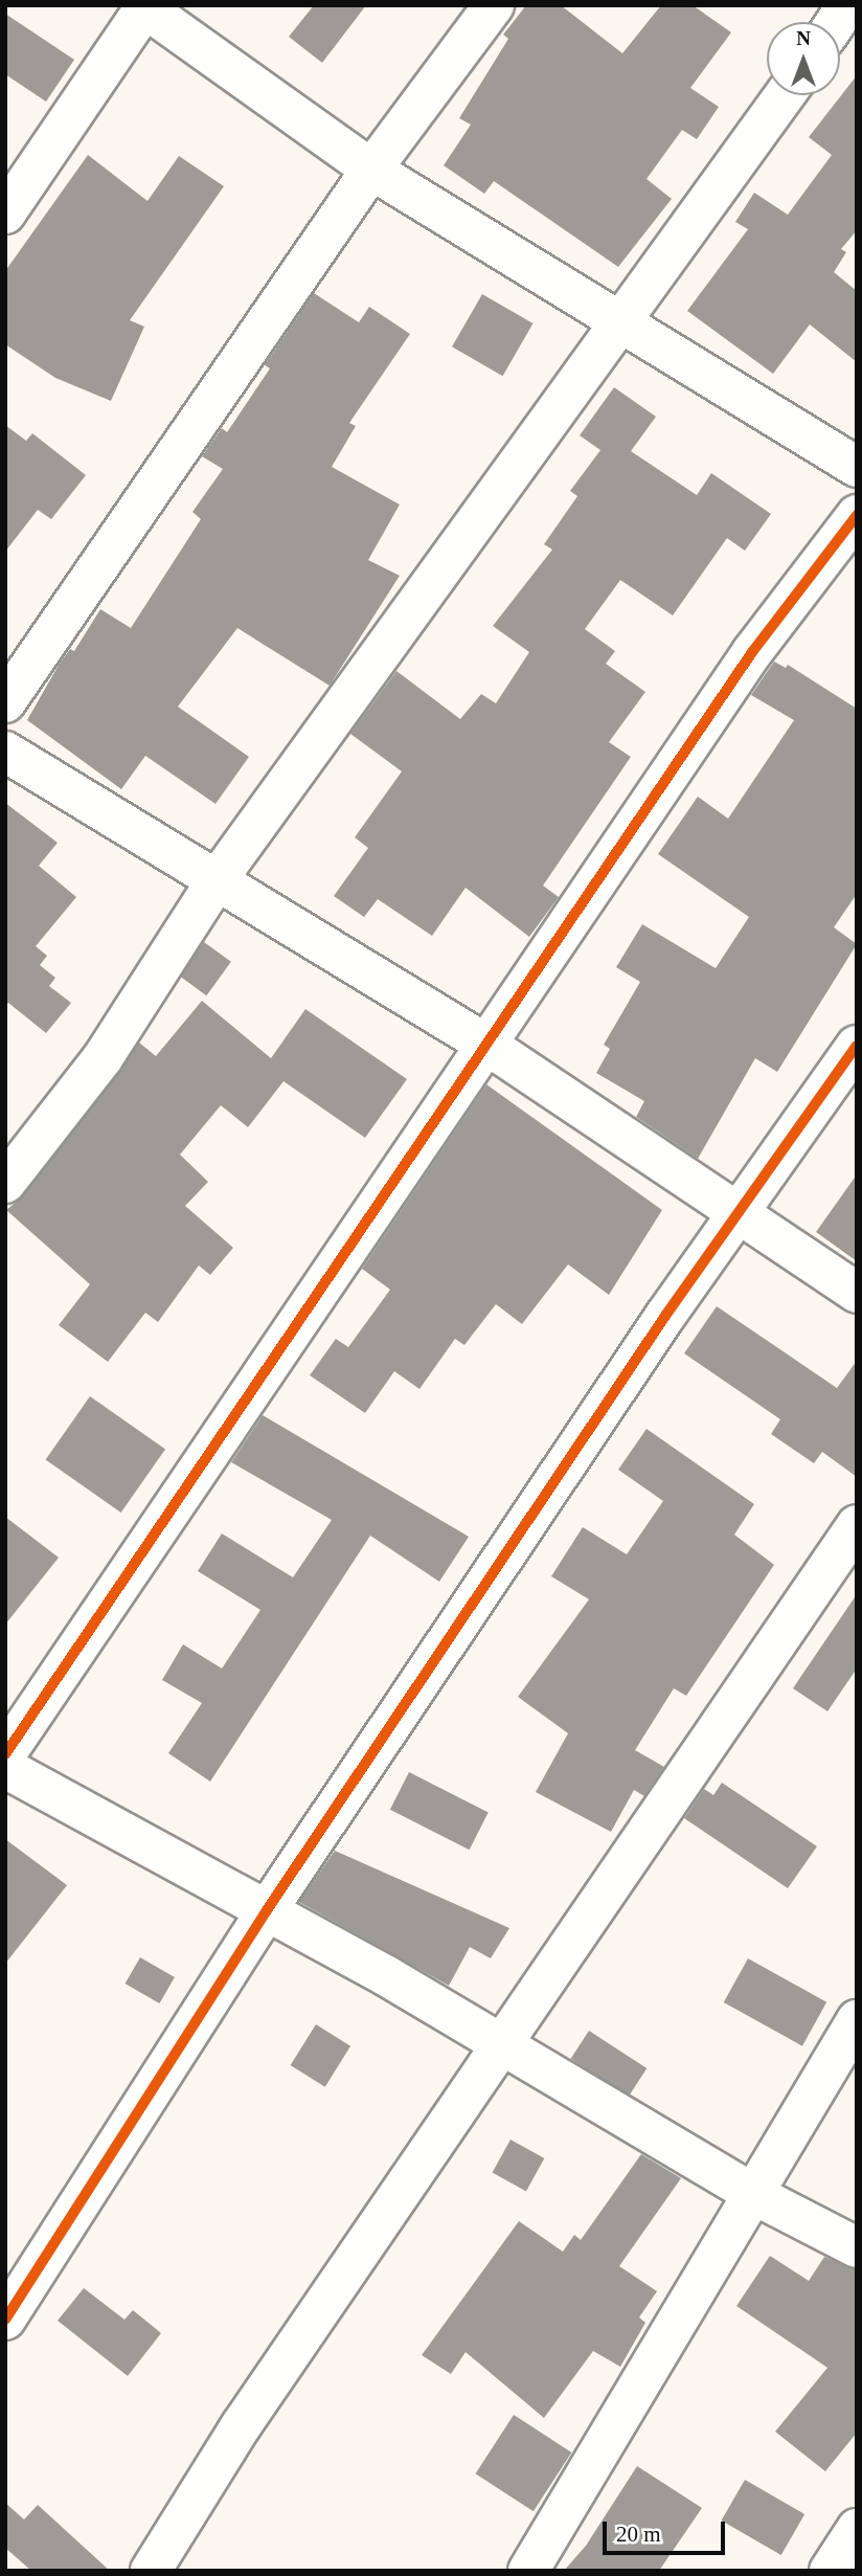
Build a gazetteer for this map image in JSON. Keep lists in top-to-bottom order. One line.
{"scale_bar":"20 m","north":"top"}
